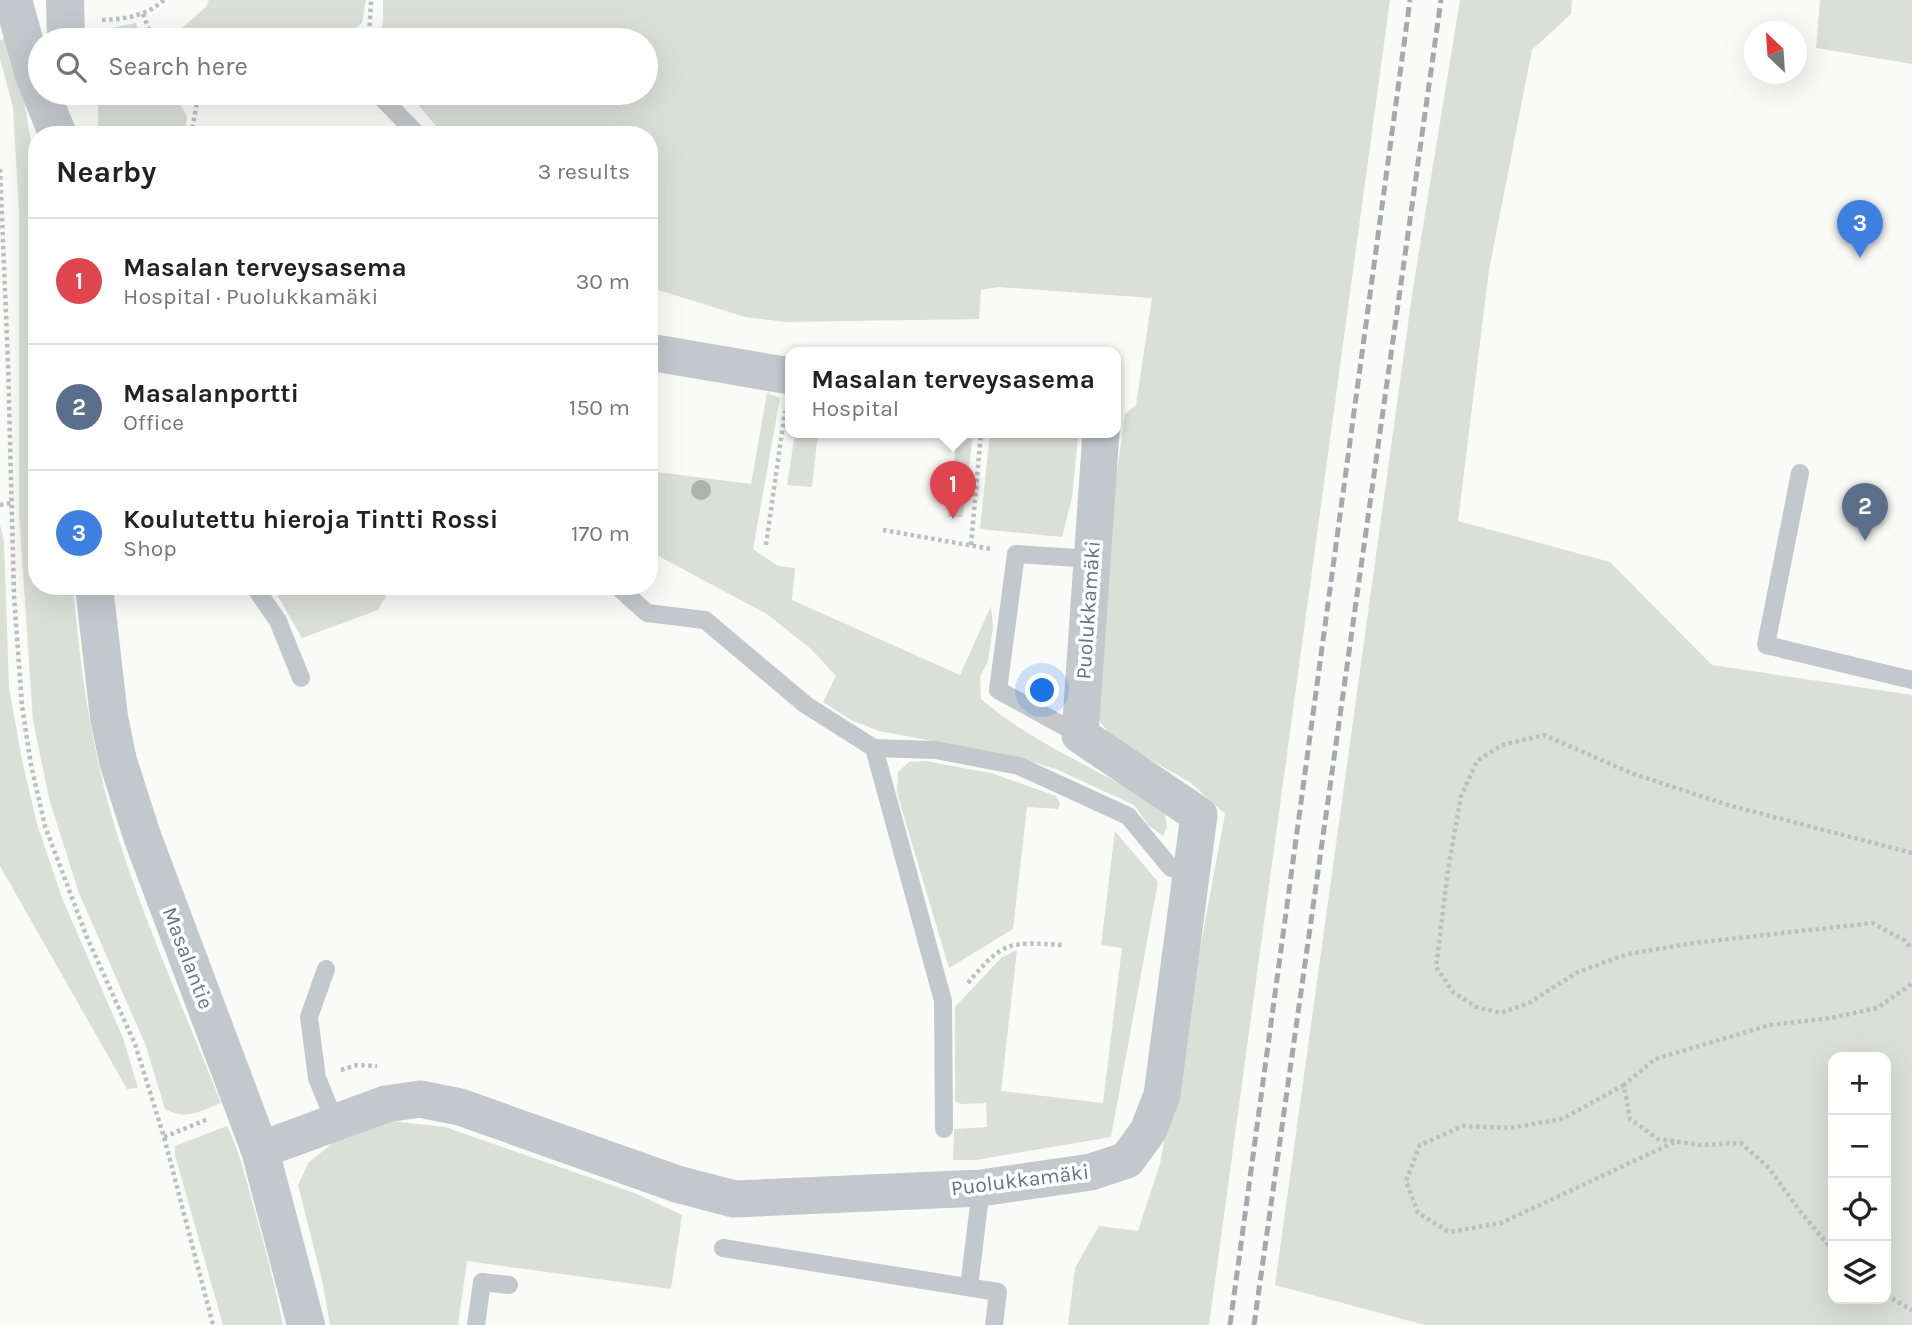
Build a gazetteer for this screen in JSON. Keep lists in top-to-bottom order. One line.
{"streets":{"street":["Puolukkamäki","Masalantie"]},"crossings":[["Puolukkamäki","Masalantie"]],"north":"top left","page":{"search":"Search here","heading":["Nearby","3 results"],"pins":["3","1","2"],"list":[{"mark":"1","name":"Masalan terveysasema","note":"Hospital · Puolukkamäki","value":"30 m"},{"mark":"2","name":"Masalanportti","note":"Office","value":"150 m"},{"mark":"3","name":"Koulutettu hieroja Tintti Rossi","note":"Shop","value":"170 m"}],"popup":["Masalan terveysasema","Hospital"],"map_buttons":["+","−"]}}
